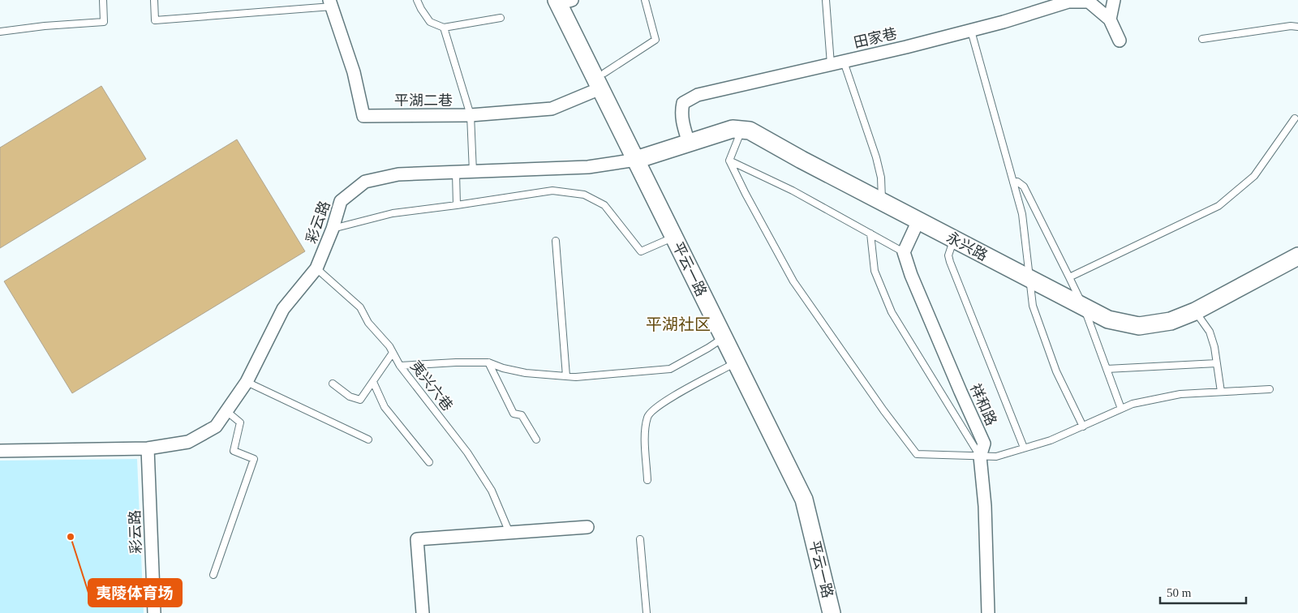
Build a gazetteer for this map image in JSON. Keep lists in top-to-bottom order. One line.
{"streets":{"main road":["永兴路","平云一路"],"street":["田家巷","平湖二巷","彩云路","祥和路"],"lane":["夷兴六巷"]},"crossings":[["田家巷","永兴路"],["平湖二巷","平云一路"],["彩云路","永兴路"],["彩云路","平云一路"],["彩云路","夷兴六巷"],["永兴路","平云一路"]],"districts":["平湖社区"],"places":["夷陵体育场"],"scale_bar":"50 m"}
